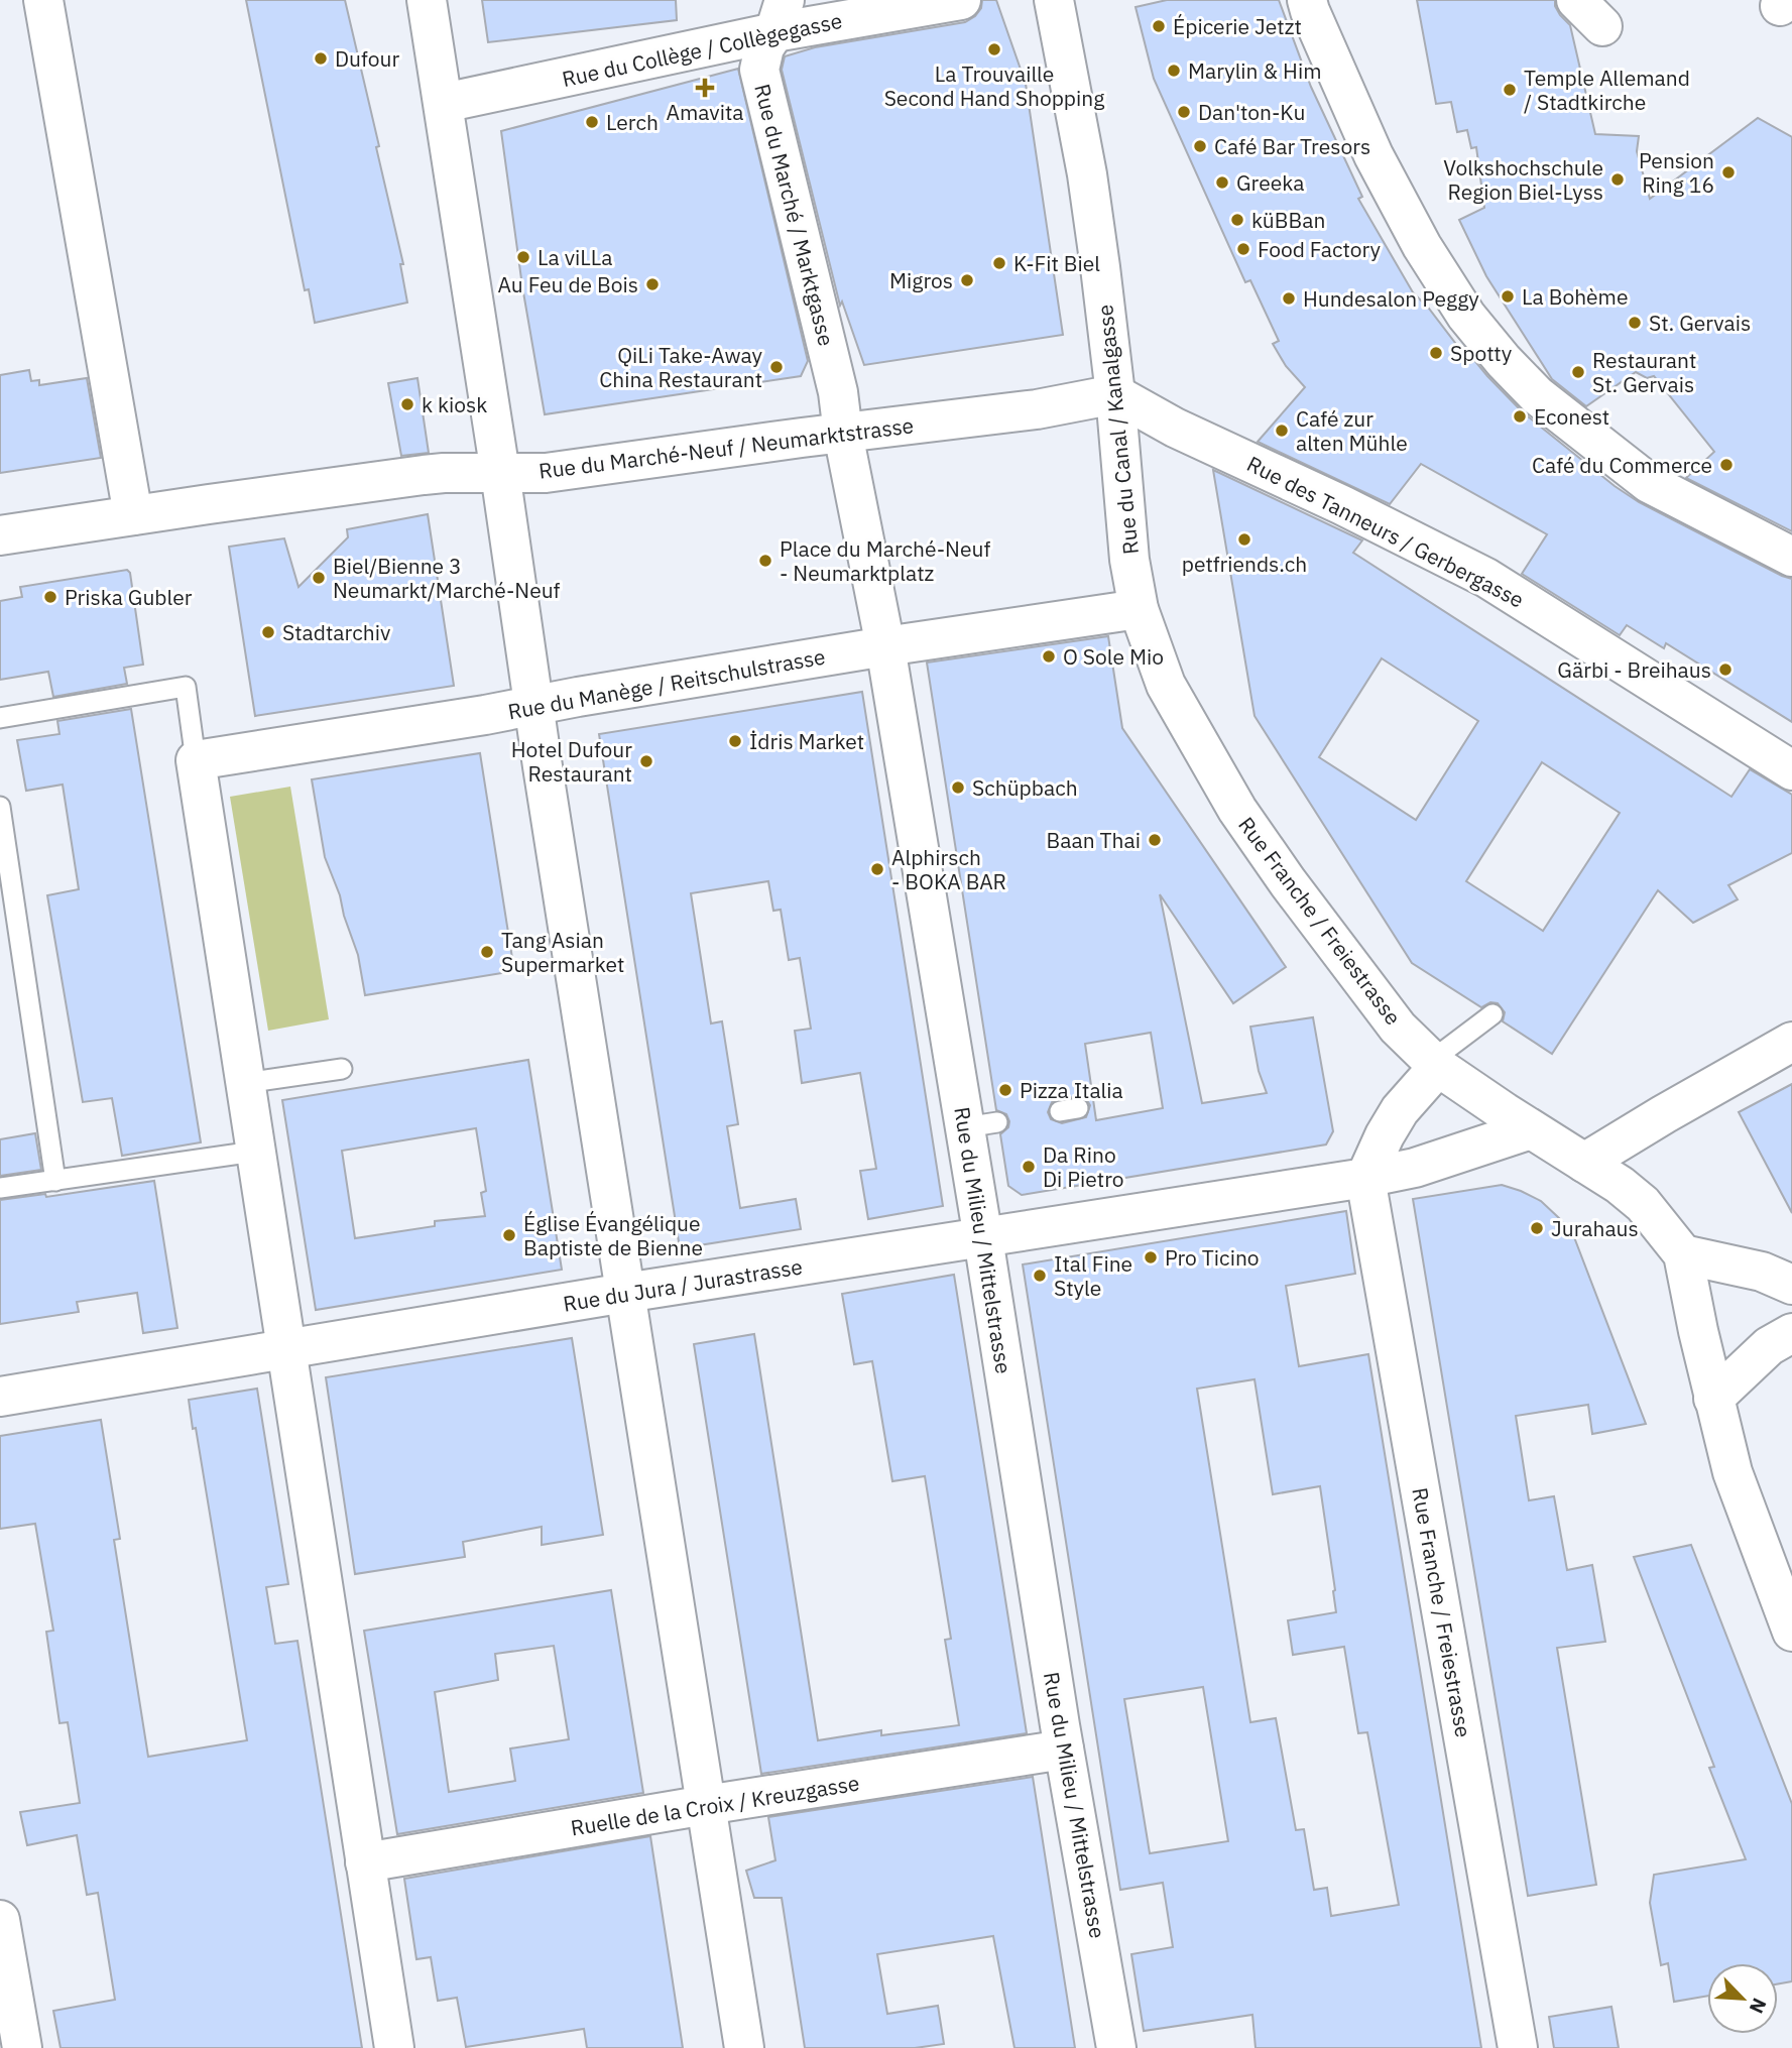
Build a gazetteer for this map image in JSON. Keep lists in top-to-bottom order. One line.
{"streets":{"street":["Rue du Collège / Collègegasse","Rue du Marché / Marktgasse","Rue du Canal / Kanalgasse","Rue du Marché-Neuf / Neumarktstrasse","Rue des Tanneurs / Gerbergasse","Rue du Manège / Reitschulstrasse","Rue Franche / Freiestrasse","Rue du Milieu / Mittelstrasse","Rue du Jura / Jurastrasse","Ruelle de la Croix / Kreuzgasse"]},"crossings":[["Rue du Collège / Collègegasse","Rue du Marché / Marktgasse"],["Rue du Marché / Marktgasse","Rue du Marché-Neuf / Neumarktstrasse"],["Rue du Marché / Marktgasse","Rue du Milieu / Mittelstrasse"],["Rue du Canal / Kanalgasse","Rue du Marché-Neuf / Neumarktstrasse"],["Rue du Canal / Kanalgasse","Rue des Tanneurs / Gerbergasse"],["Rue du Canal / Kanalgasse","Rue du Manège / Reitschulstrasse"],["Rue du Canal / Kanalgasse","Rue Franche / Freiestrasse"],["Rue du Marché-Neuf / Neumarktstrasse","Rue des Tanneurs / Gerbergasse"],["Rue du Marché-Neuf / Neumarktstrasse","Rue du Milieu / Mittelstrasse"],["Rue du Manège / Reitschulstrasse","Rue Franche / Freiestrasse"],["Rue du Manège / Reitschulstrasse","Rue du Milieu / Mittelstrasse"],["Rue Franche / Freiestrasse","Rue du Jura / Jurastrasse"],["Rue du Milieu / Mittelstrasse","Rue du Jura / Jurastrasse"],["Rue du Milieu / Mittelstrasse","Ruelle de la Croix / Kreuzgasse"]],"places":{"other":["Épicerie Jetzt","La Trouvaille Second Hand Shopping","Dufour","Marylin & Him","Temple Allemand / Stadtkirche","Dan'ton-Ku","Lerch","Café Bar Tresors","Pension Ring 16","Volkshochschule Region Biel-Lyss","Greeka","küBBan","Food Factory","La viLLa","K-Fit Biel","Migros","Au Feu de Bois","La Bohème","Hundesalon Peggy","St. Gervais","Spotty","QiLi Take-Away China Restaurant","Restaurant St. Gervais","k kiosk","Econest","Café zur alten Mühle","Café du Commerce","petfriends.ch","Place du Marché-Neuf - Neumarktplatz","Biel/Bienne 3 Neumarkt/Marché-Neuf","Priska Gubler","Stadtarchiv","O Sole Mio","Gärbi - Breihaus","İdris Market","Hotel Dufour Restaurant","Schüpbach","Baan Thai","Alphirsch - BOKA BAR","Tang Asian Supermarket","Pizza Italia","Da Rino Di Pietro","Jurahaus","Église Évangélique Baptiste de Bienne","Pro Ticino","Ital Fine Style"],"health":["Amavita"]},"north":"bottom right"}
